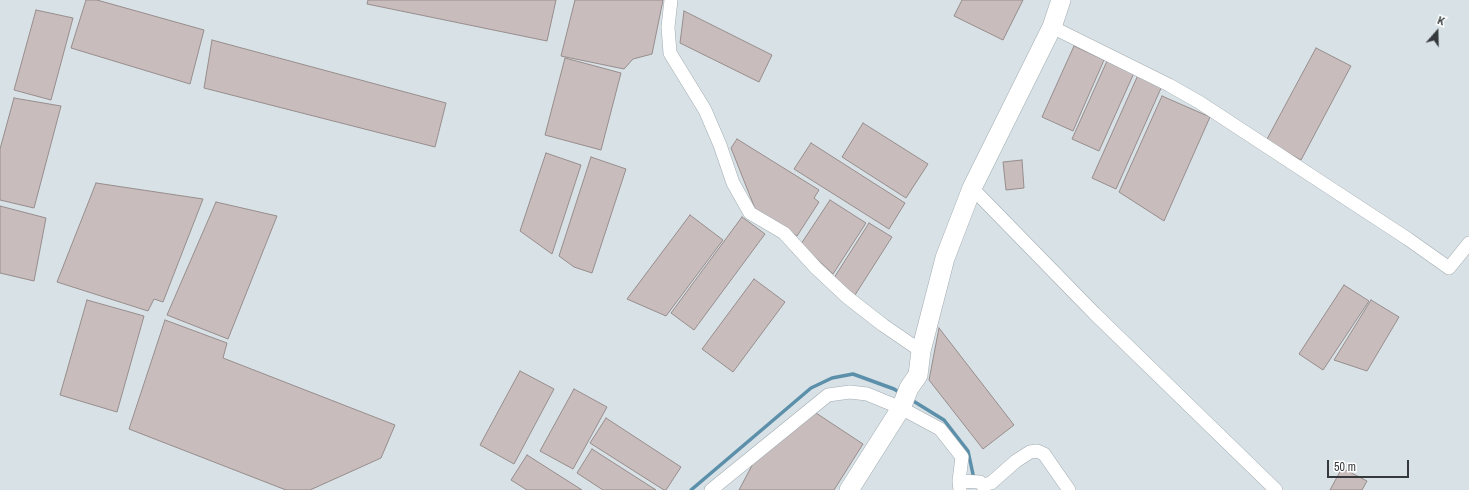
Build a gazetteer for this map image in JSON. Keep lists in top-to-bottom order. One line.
{"scale_bar":"50 m","north":"top"}
